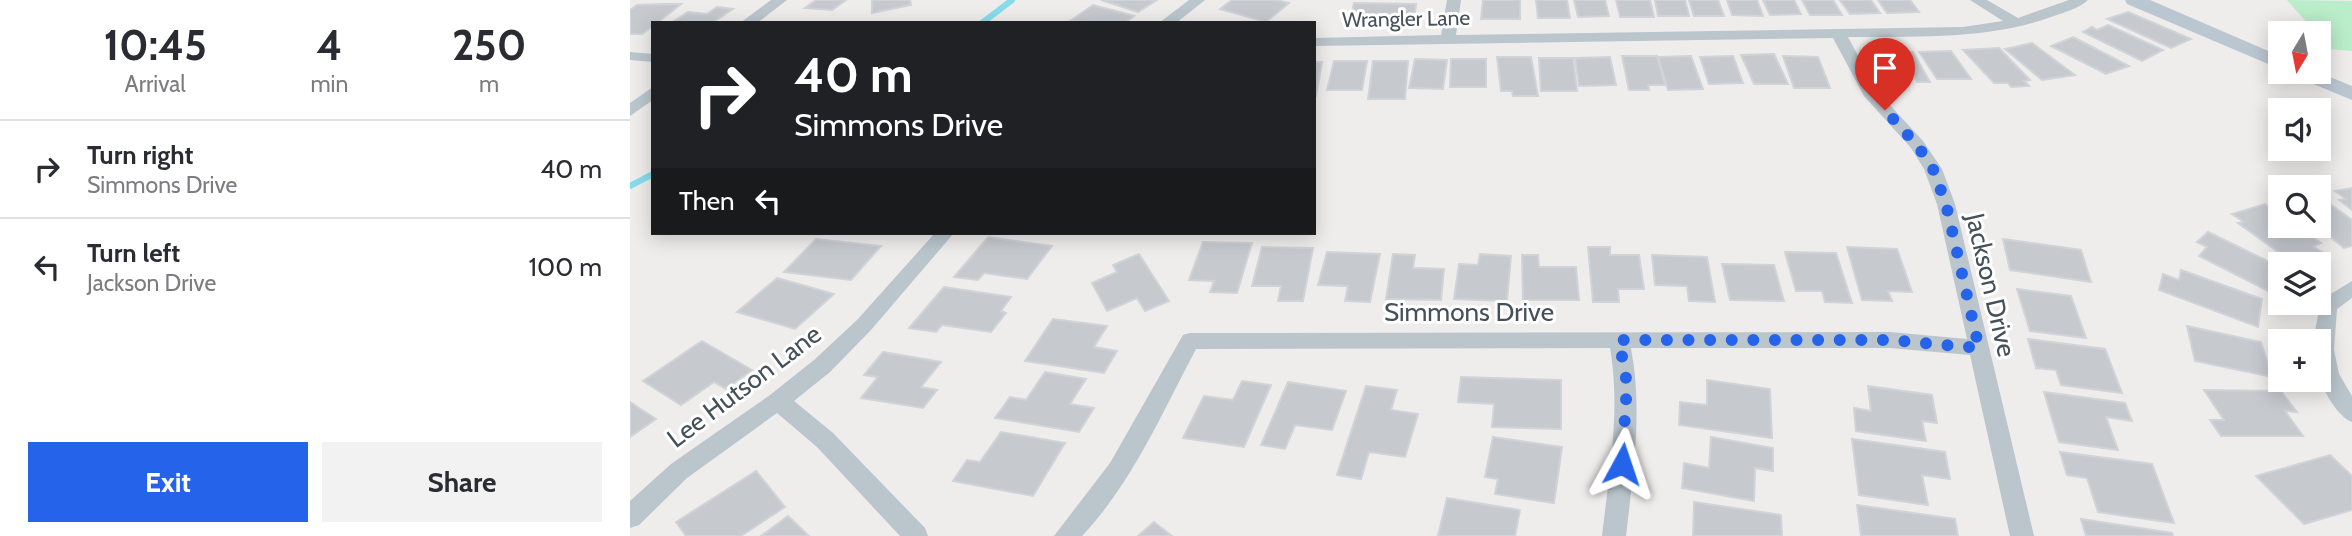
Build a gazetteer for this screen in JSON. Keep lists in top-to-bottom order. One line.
{"streets":{"street":["Wrangler Lane","Jackson Drive","Simmons Drive","Lee Hutson Lane"]},"crossings":[["Wrangler Lane","Jackson Drive"],["Jackson Drive","Simmons Drive"]],"north":"bottom","page":{"eta":["10:45","Arrival","4","min","250","m"],"map_buttons":"+","turn":["40 m","Simmons Drive"],"list":[{"name":"Turn right","note":"Simmons Drive","value":"40 m"},{"name":"Turn left","note":"Jackson Drive","value":"100 m"}],"then":"Then","buttons":["Exit","Share"]}}
